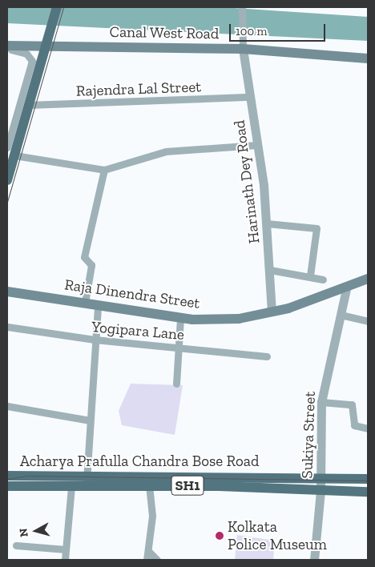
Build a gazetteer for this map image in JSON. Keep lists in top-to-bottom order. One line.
{"streets":{"main road":["Canal West Road","Raja Dinendra Street","Acharya Prafulla Chandra Bose Road","SH1"],"street":["Rajendra Lal Street","Harinath Dey Road","Yogipara Lane","Sukiya Street"]},"crossings":[["Canal West Road","Harinath Dey Road"],["Rajendra Lal Street","Harinath Dey Road"],["Harinath Dey Road","Raja Dinendra Street"],["Raja Dinendra Street","Sukiya Street"],["Sukiya Street","Acharya Prafulla Chandra Bose Road"]],"places":["Kolkata Police Museum"],"scale_bar":"100 m","north":"left"}
